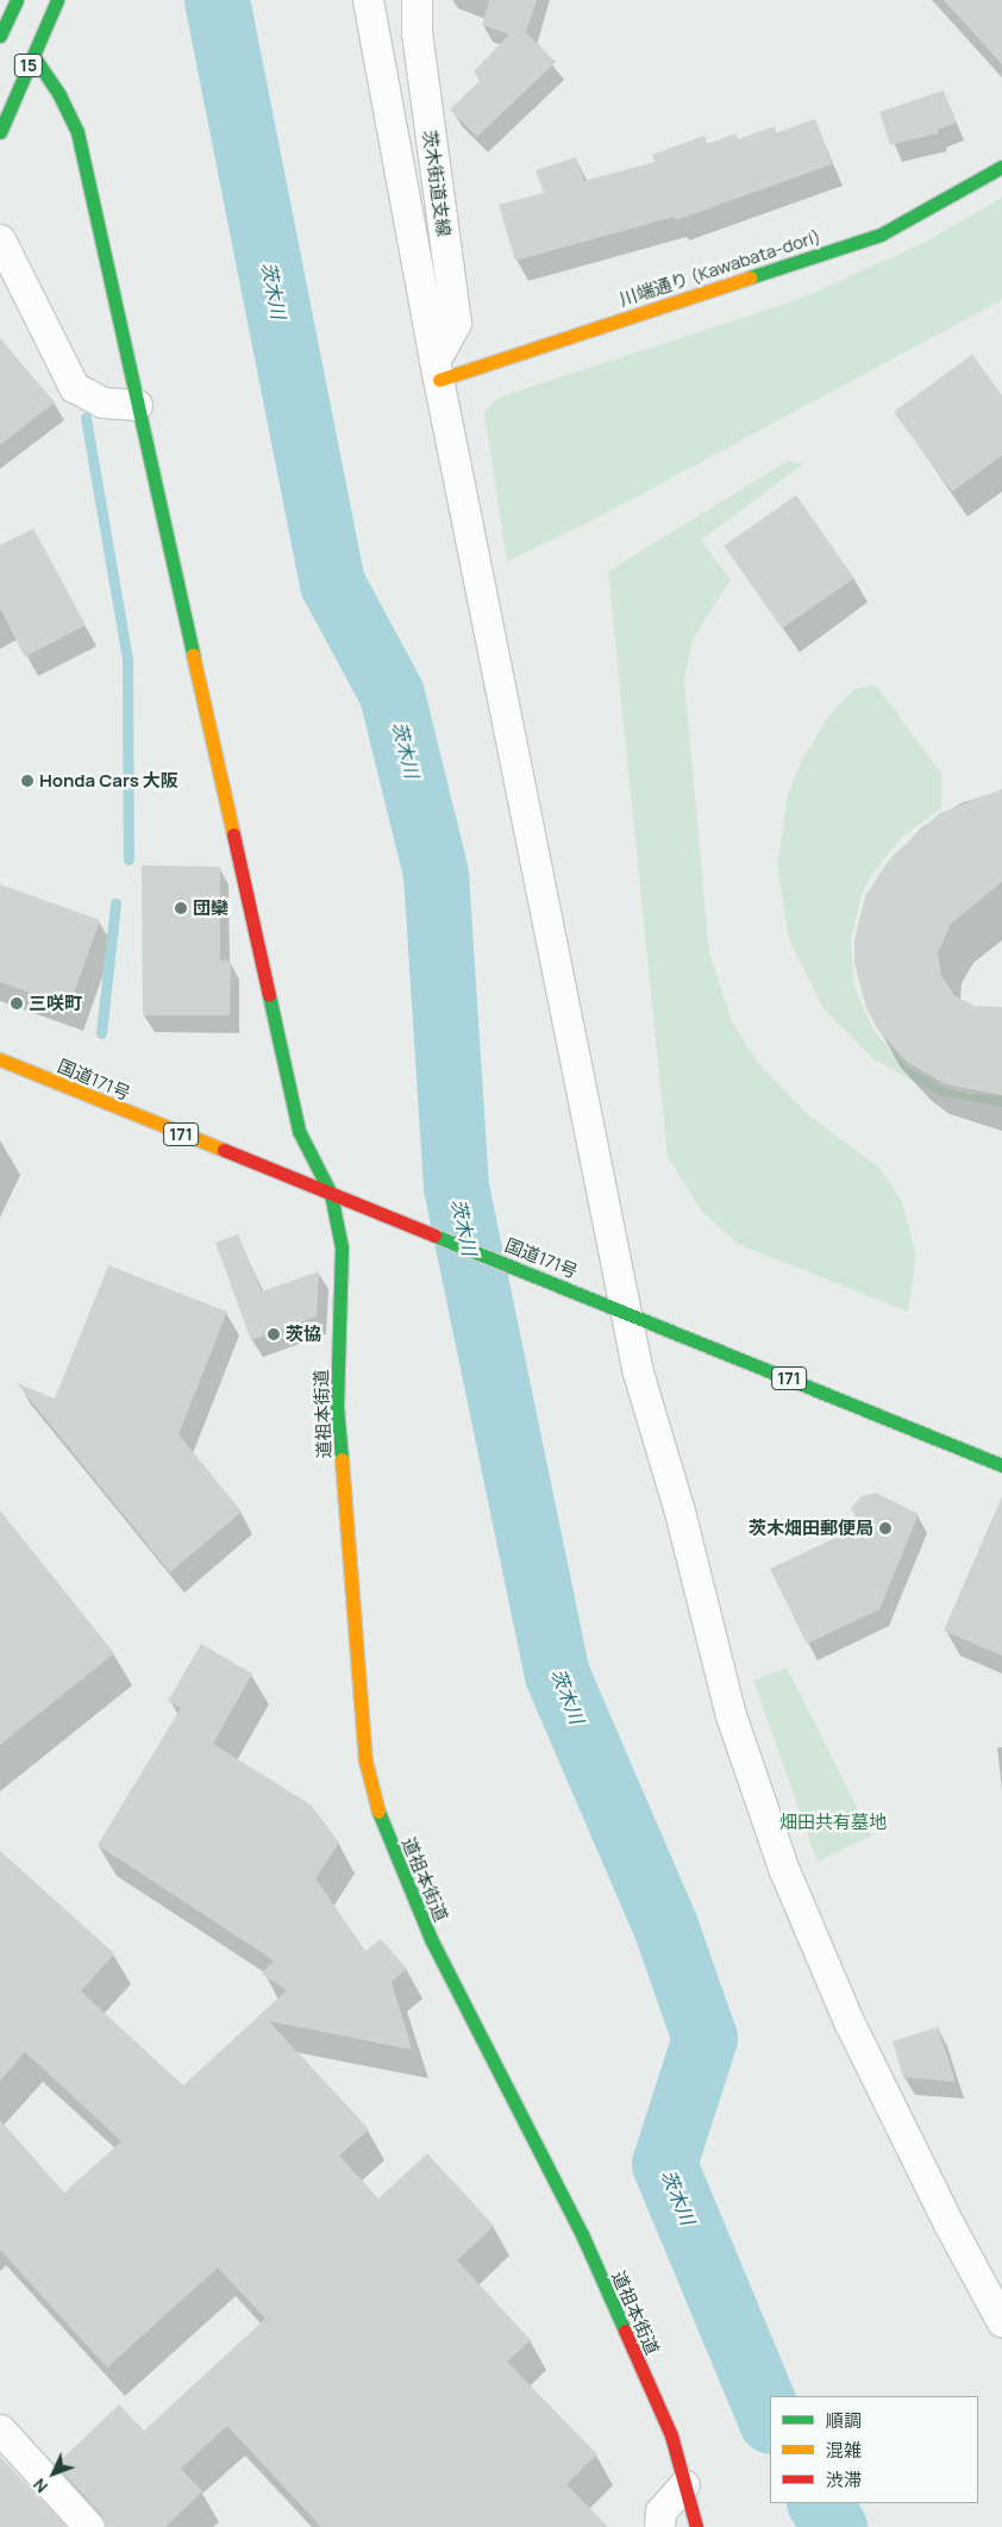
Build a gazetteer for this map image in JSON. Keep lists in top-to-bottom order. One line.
{"streets":{"main road":["15","川端通り (Kawabata-dori)","国道171号","171","道祖本街道"],"street":["茨木街道支線"]},"crossings":[["15","道祖本街道"],["茨木街道支線","川端通り (Kawabata-dori)"],["国道171号","道祖本街道"]],"water":["茨木川"],"parks":["畑田共有墓地"],"places":["Honda Cars 大阪","団欒","三咲町","茨協","茨木畑田郵便局"],"legend":["順調","混雑","渋滞"],"north":"bottom left"}
